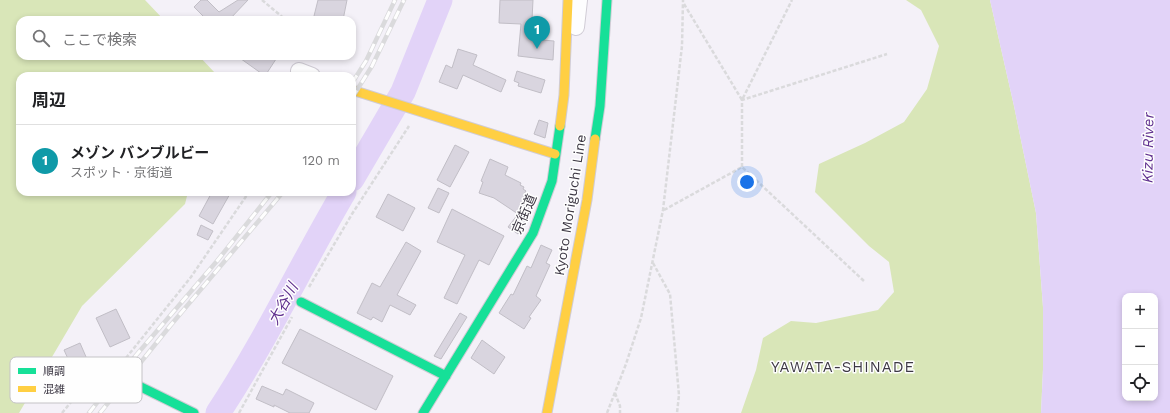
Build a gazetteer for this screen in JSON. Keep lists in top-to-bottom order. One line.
{"streets":{"street":["Kyoto Moriguchi Line","京街道"]},"districts":["YAWATA-SHINADE"],"water":["Kizu River","大谷川"],"legend":["順調","混雑"],"page":{"pins":"1","search":"ここで検索","heading":"周辺","list":[{"mark":"1","name":"メゾン バンブルビー","note":"スポット · 京街道","value":"120 m"}],"map_buttons":["+","−"]}}
